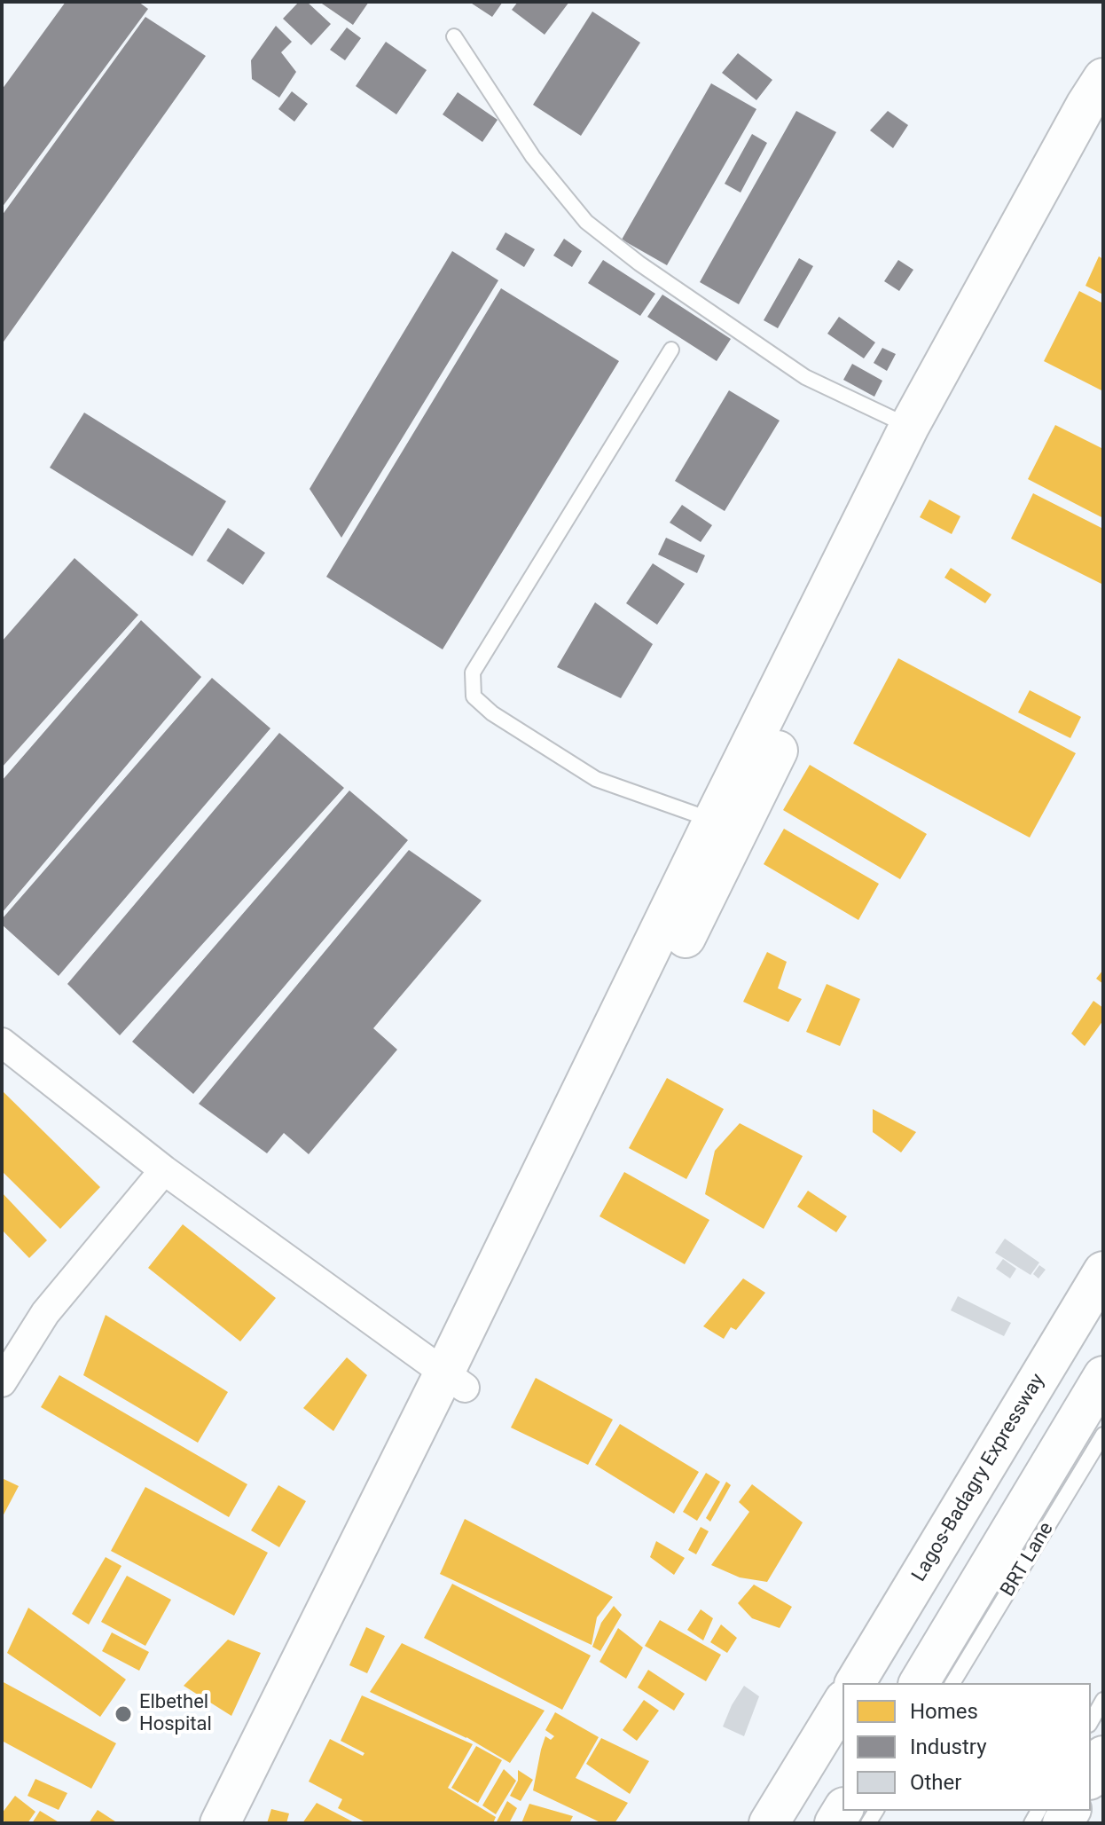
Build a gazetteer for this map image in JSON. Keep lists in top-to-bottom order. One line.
{"streets":{"main road":["Lagos-Badagry Expressway"],"lane":["BRT Lane"]},"places":["Elbethel Hospital"],"legend":["Homes","Industry","Other"]}
